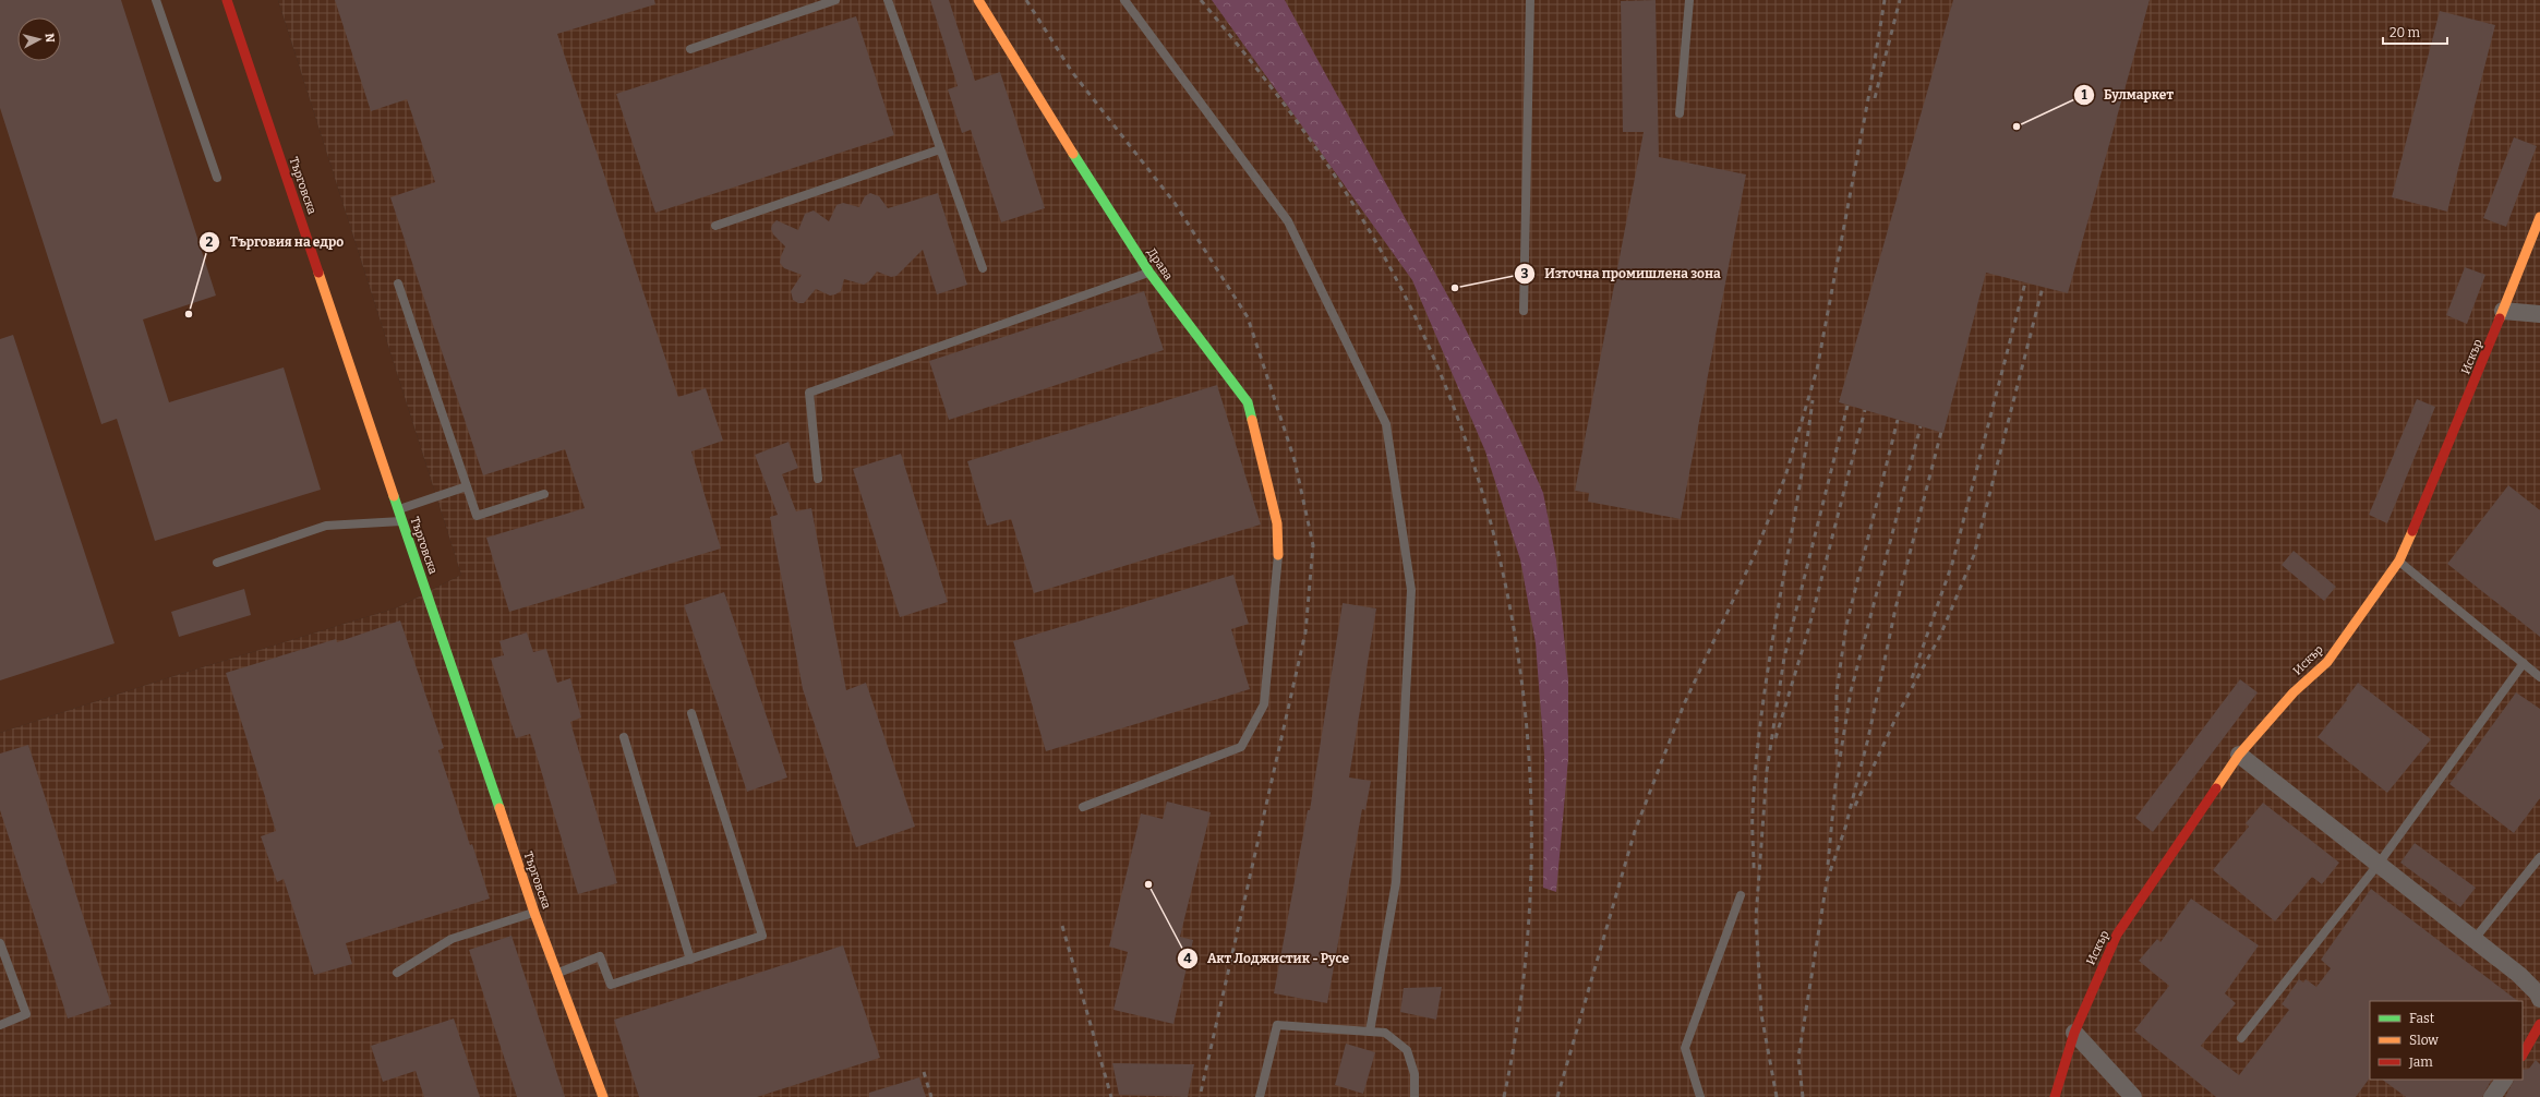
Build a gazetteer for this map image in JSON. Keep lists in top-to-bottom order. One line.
{"streets":{"street":["Търговска","Драва","Искър"]},"places":["Булмаркет","Източна промишлена зона","Търговия на едро","Акт Лоджистик - Русе"],"legend":["Fast","Slow","Jam"],"scale_bar":"20 m","north":"right"}
